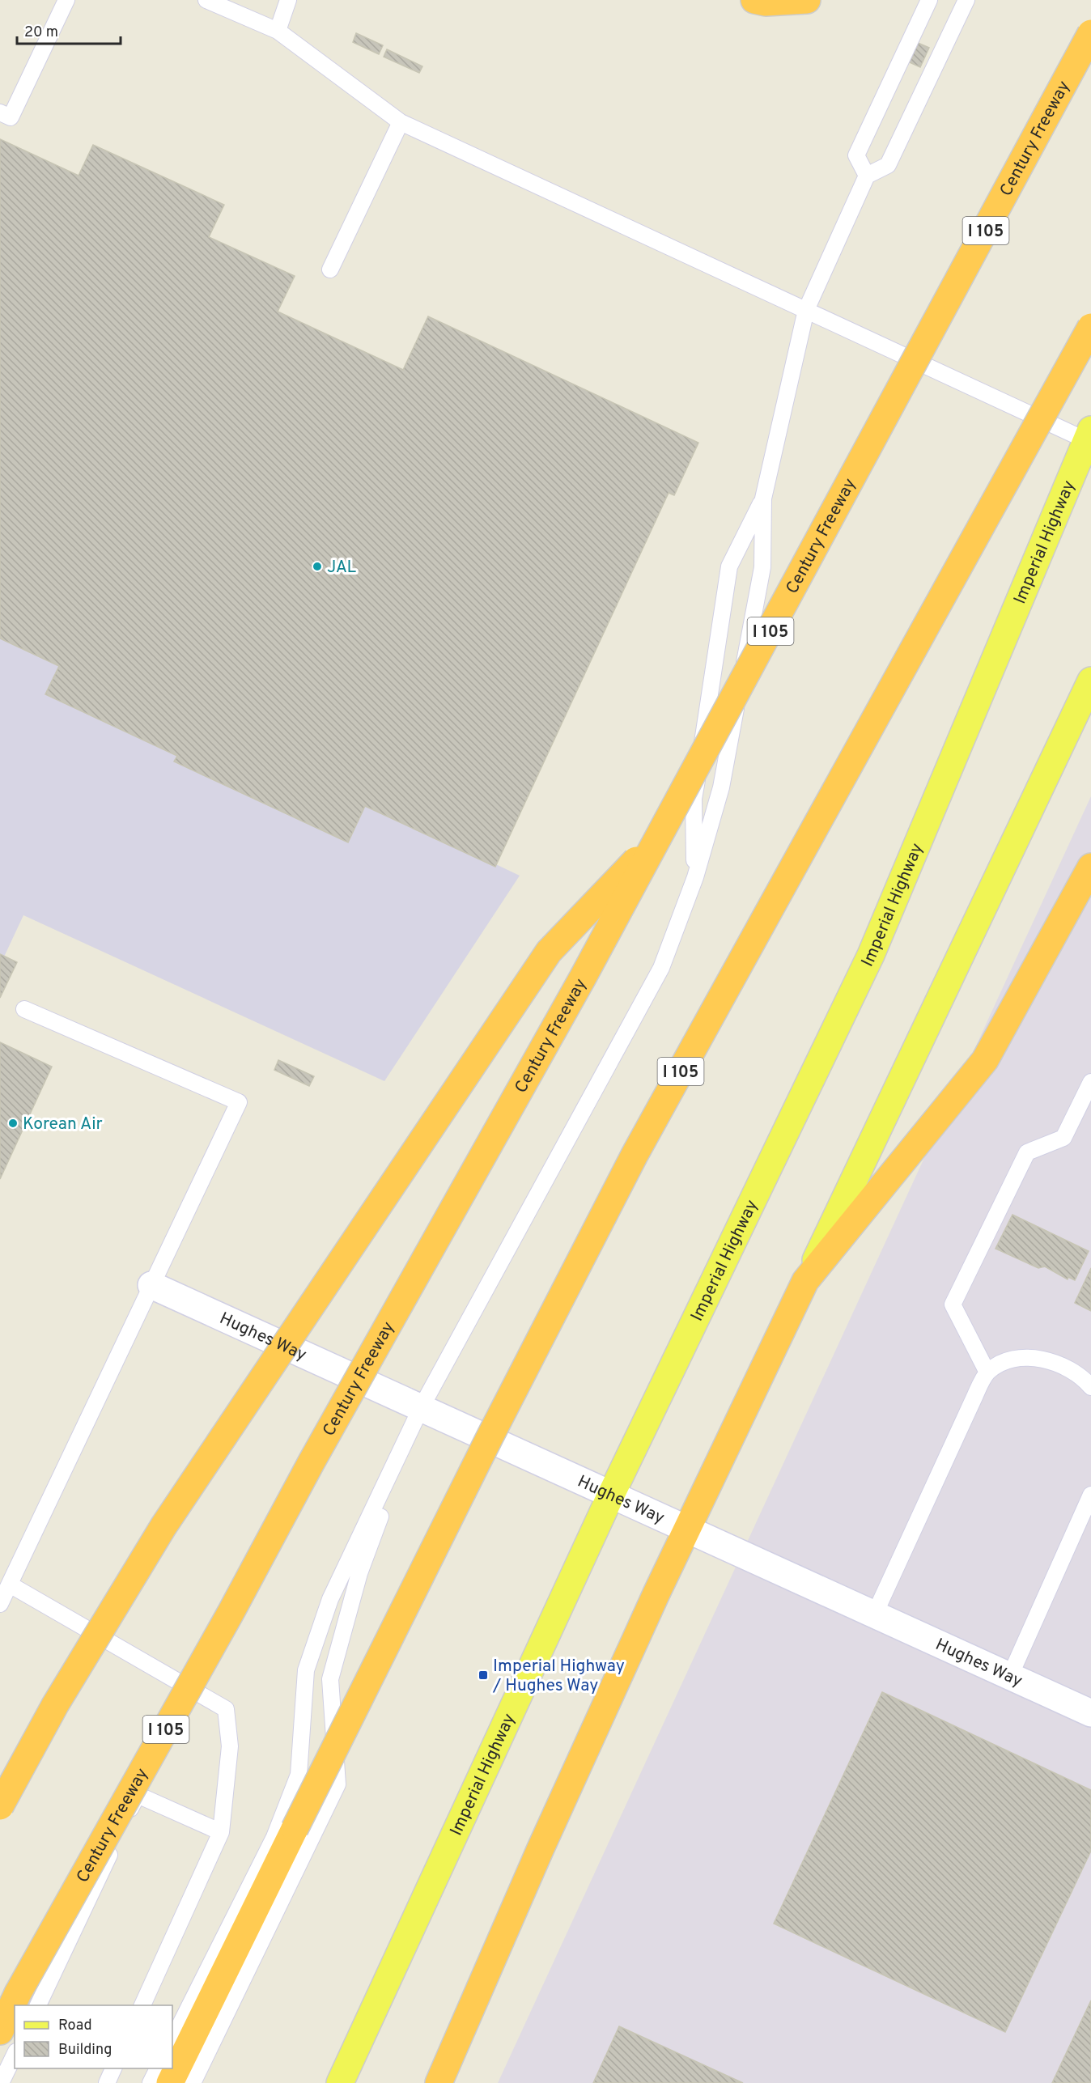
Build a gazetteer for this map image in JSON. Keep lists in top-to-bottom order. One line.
{"streets":{"highway":["Century Freeway","I 105"],"main road":["Imperial Highway"],"street":["Hughes Way"]},"crossings":[["Imperial Highway","Hughes Way"]],"places":{"other":["JAL","Korean Air"],"transit":["Imperial Highway / Hughes Way"]},"legend":["Road","Building"],"scale_bar":"20 m"}
